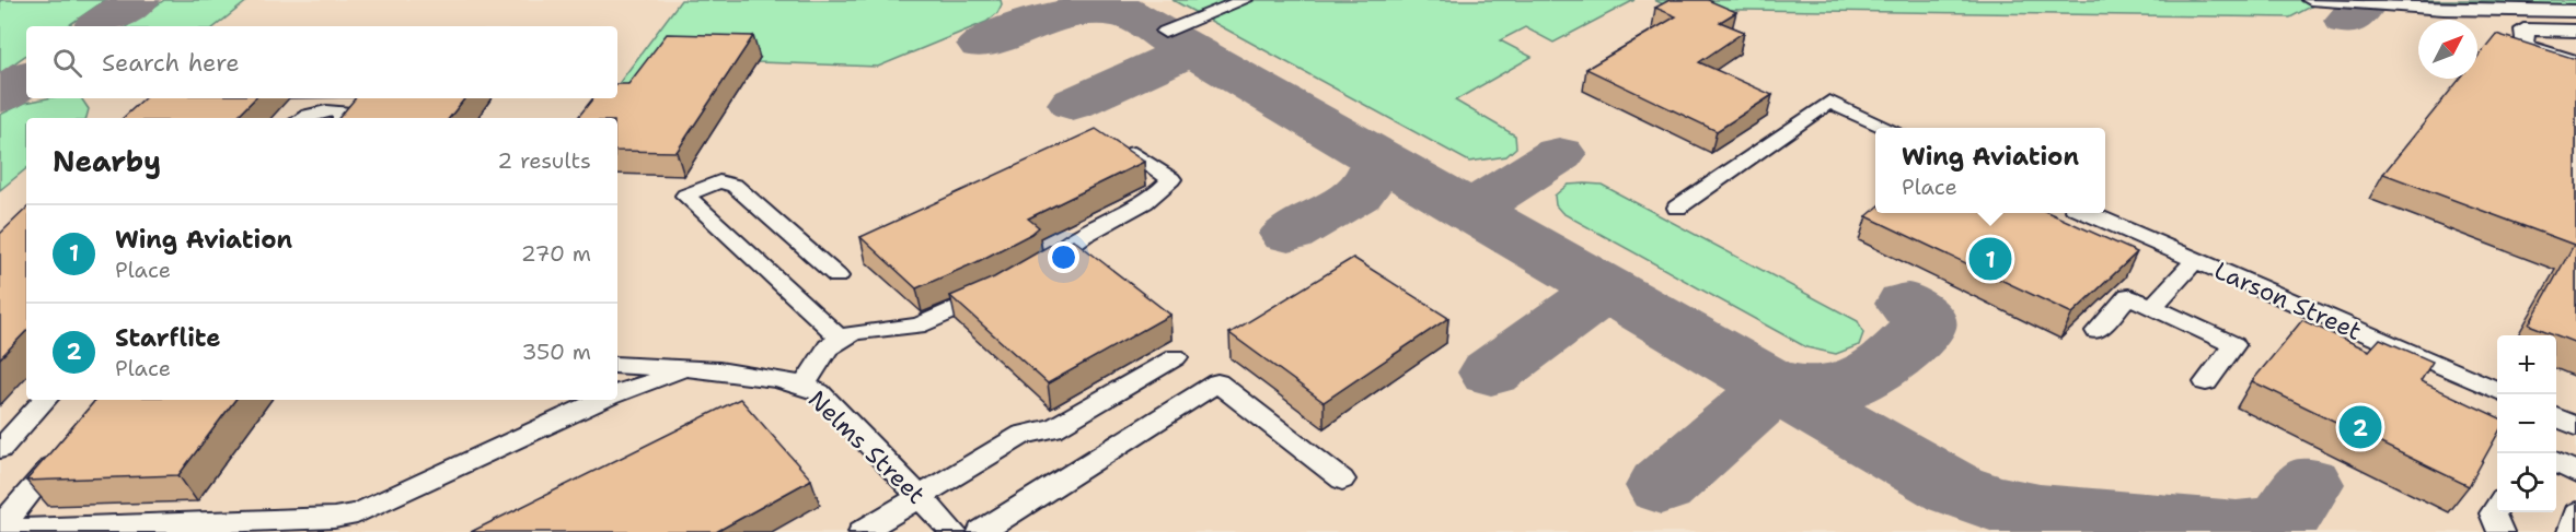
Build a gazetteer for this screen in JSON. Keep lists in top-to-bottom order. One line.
{"streets":{"lane":["Larson Street","Nelms Street"]},"north":"top right","page":{"search":"Search here","heading":["Nearby","2 results"],"popup":["Wing Aviation","Place"],"list":[{"mark":"1","name":"Wing Aviation","note":"Place","value":"270 m"},{"mark":"2","name":"Starflite","note":"Place","value":"350 m"}],"pins":["1","2"],"map_buttons":["+","−"]}}
